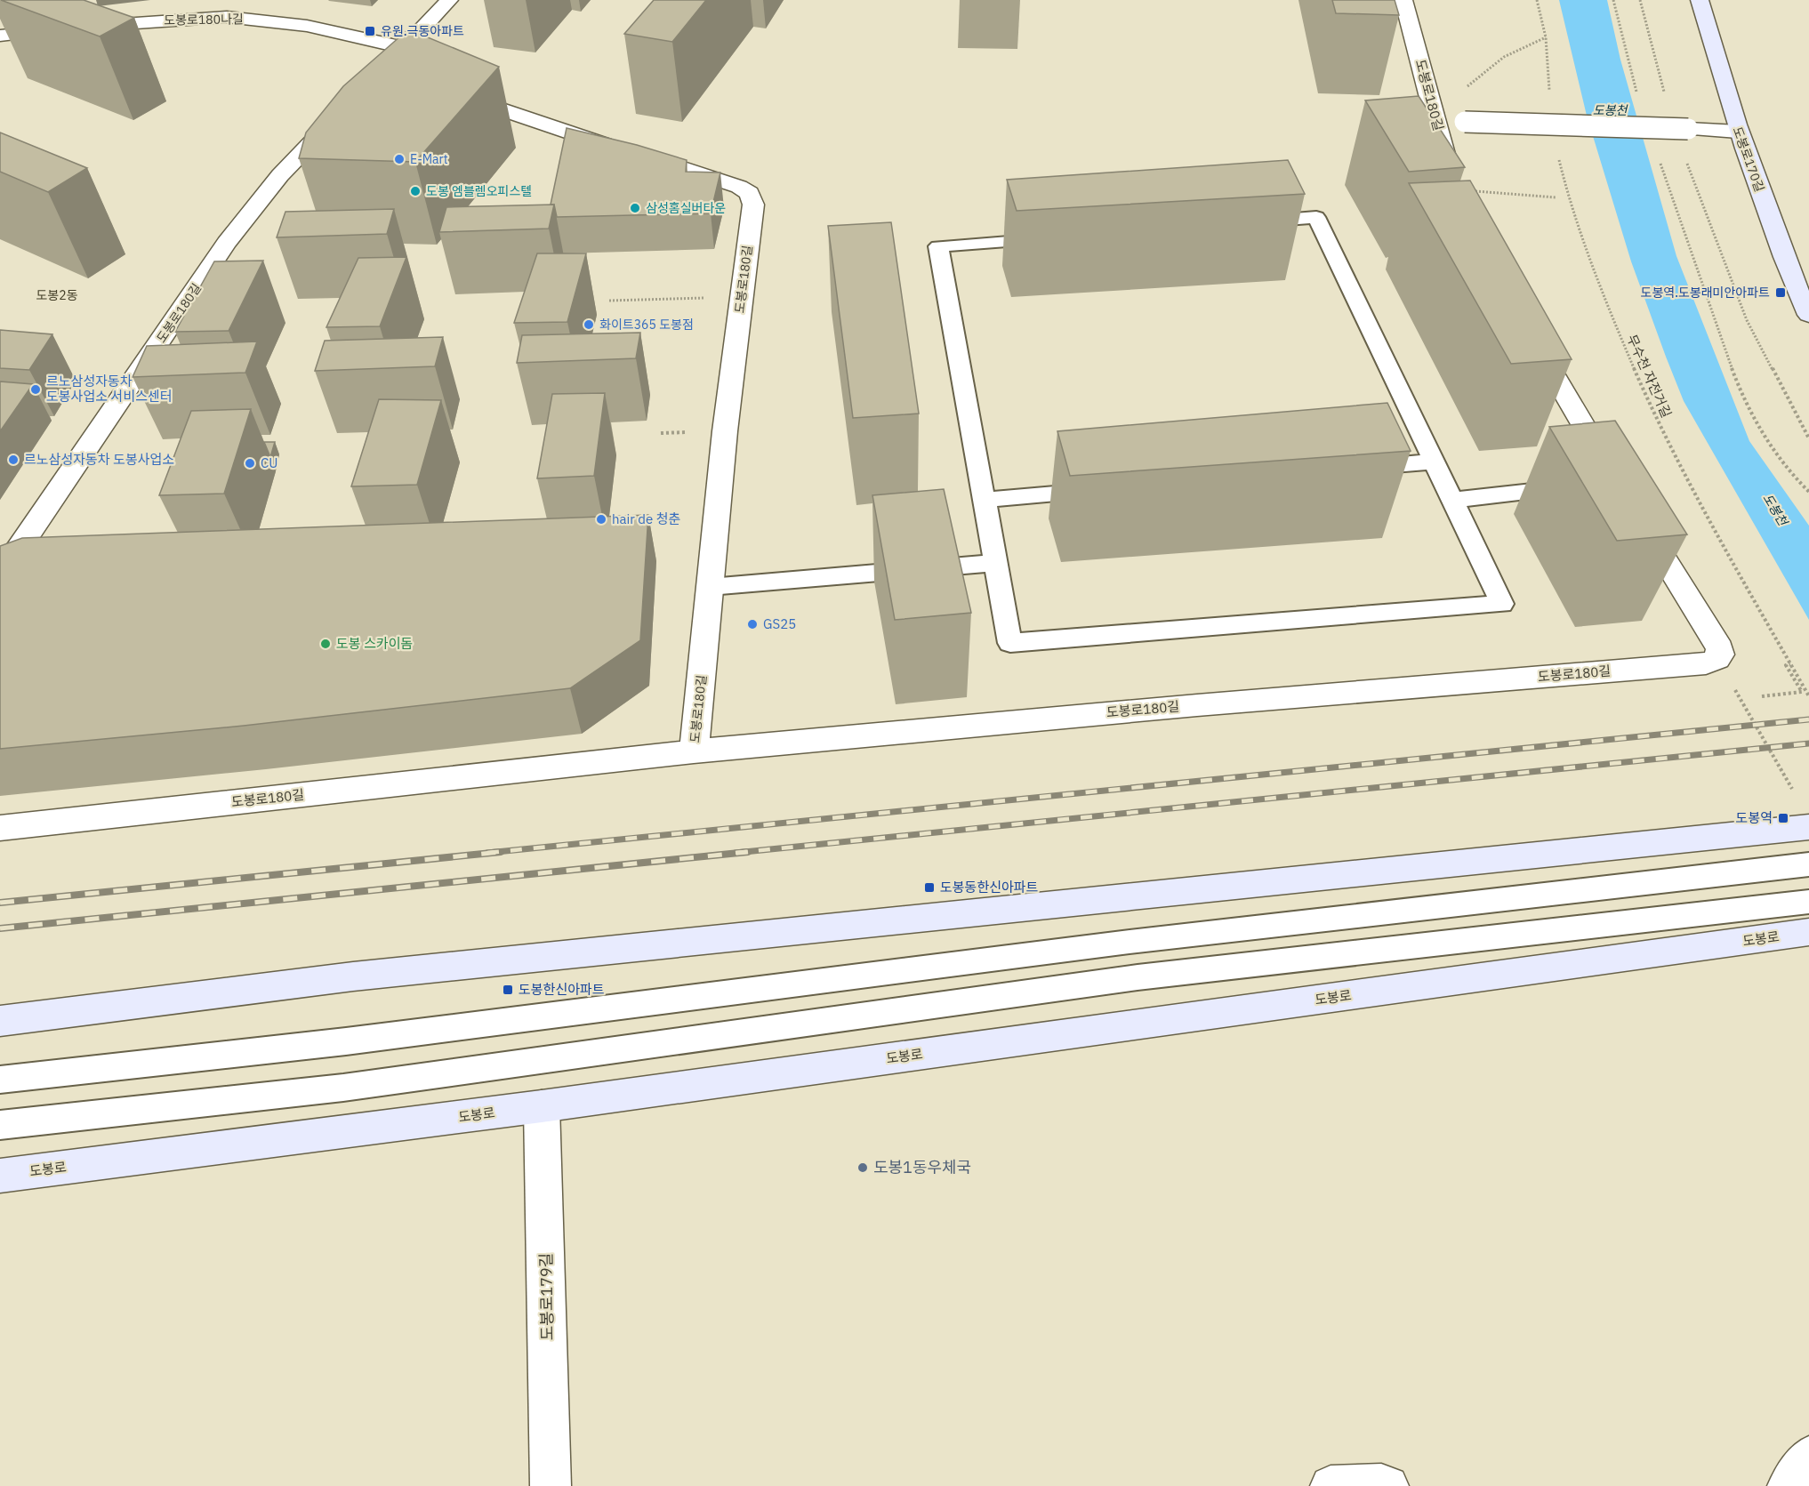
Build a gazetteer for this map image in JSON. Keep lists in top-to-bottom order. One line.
{"streets":{"main road":["도봉로170길","도봉로"],"street":["도봉로180나길","도봉로180길","도봉로179길"],"path":["무수천 자전거길"]},"crossings":[["도봉로","도봉로179길"]],"districts":["도봉2동"],"water":["도봉천"],"places":{"transit":["유원.극동아파트","도봉역.도봉래미안아파트","도봉역","도봉동한신아파트","도봉한신아파트"],"other":["E-Mart","도봉 엠블렘오피스텔","삼성홈실버타운","화이트365 도봉점","르노삼성자동차 도봉사업소 서비스센터","르노삼성자동차 도봉사업소","CU","hair de 청춘","GS25","도봉 스카이돔","도봉1동우체국"]}}
